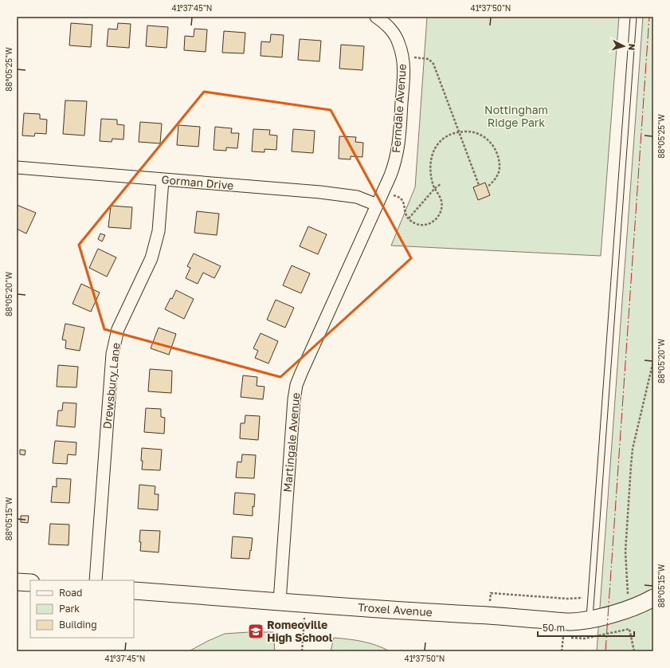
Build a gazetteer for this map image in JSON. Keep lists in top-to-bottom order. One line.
{"streets":{"street":["Ferndale Avenue","Gorman Drive","Drewsbury Lane","Martingale Avenue","Troxel Avenue"]},"crossings":[["Ferndale Avenue","Gorman Drive"],["Ferndale Avenue","Martingale Avenue"],["Gorman Drive","Drewsbury Lane"],["Gorman Drive","Martingale Avenue"],["Martingale Avenue","Troxel Avenue"]],"parks":["Nottingham Ridge Park"],"places":{"school or university":["Romeoville High School"]},"legend":["Road","Park","Building"],"scale_bar":"50 m","north":"right","coordinates":["41°37'45\"N","41°37'50\"N","88°05'25\"W","88°05'20\"W","88°05'15\"W"]}
